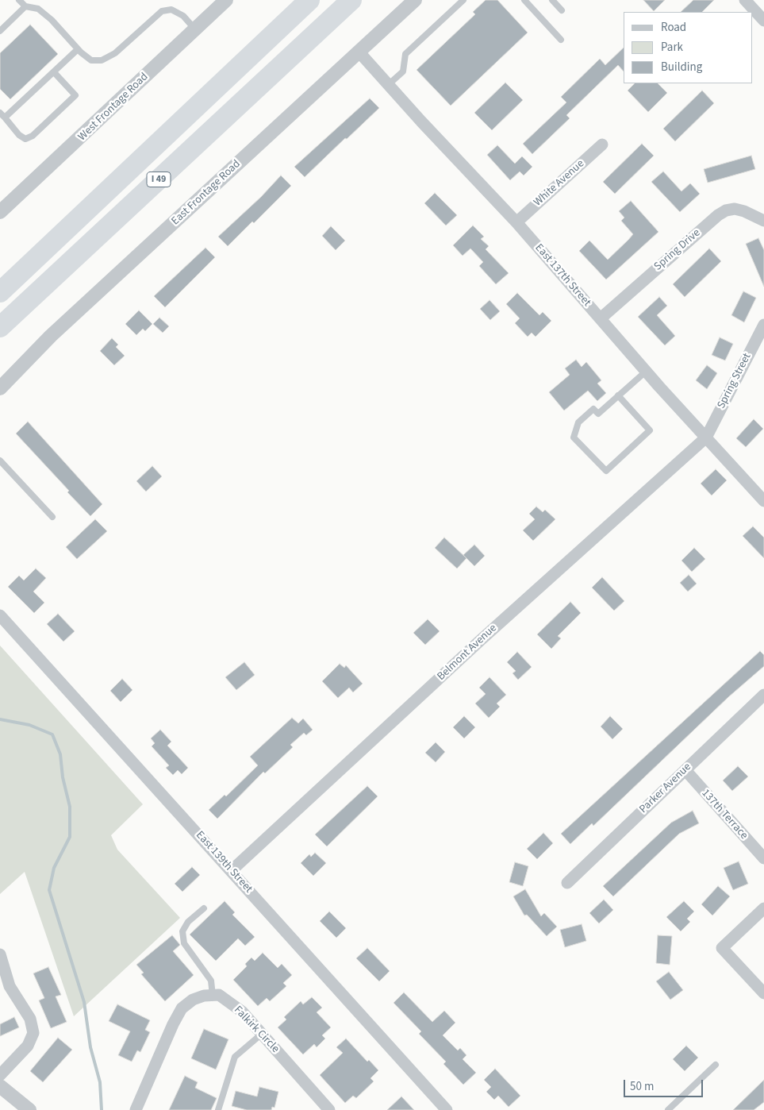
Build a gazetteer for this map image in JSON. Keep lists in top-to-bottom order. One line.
{"streets":{"highway":["I 49"],"street":["West Frontage Road","White Avenue","East Frontage Road","Spring Drive","East 137th Street","Spring Street","Belmont Avenue","Parker Avenue","137th Terrace","East 139th Street","Falkirk Circle"]},"crossings":[["White Avenue","East 137th Street"],["East Frontage Road","East 137th Street"],["Spring Drive","East 137th Street"],["East 137th Street","Spring Street"],["East 137th Street","Belmont Avenue"],["Spring Street","Belmont Avenue"],["Belmont Avenue","East 139th Street"],["Parker Avenue","137th Terrace"]],"legend":["Road","Park","Building"],"scale_bar":"50 m"}
